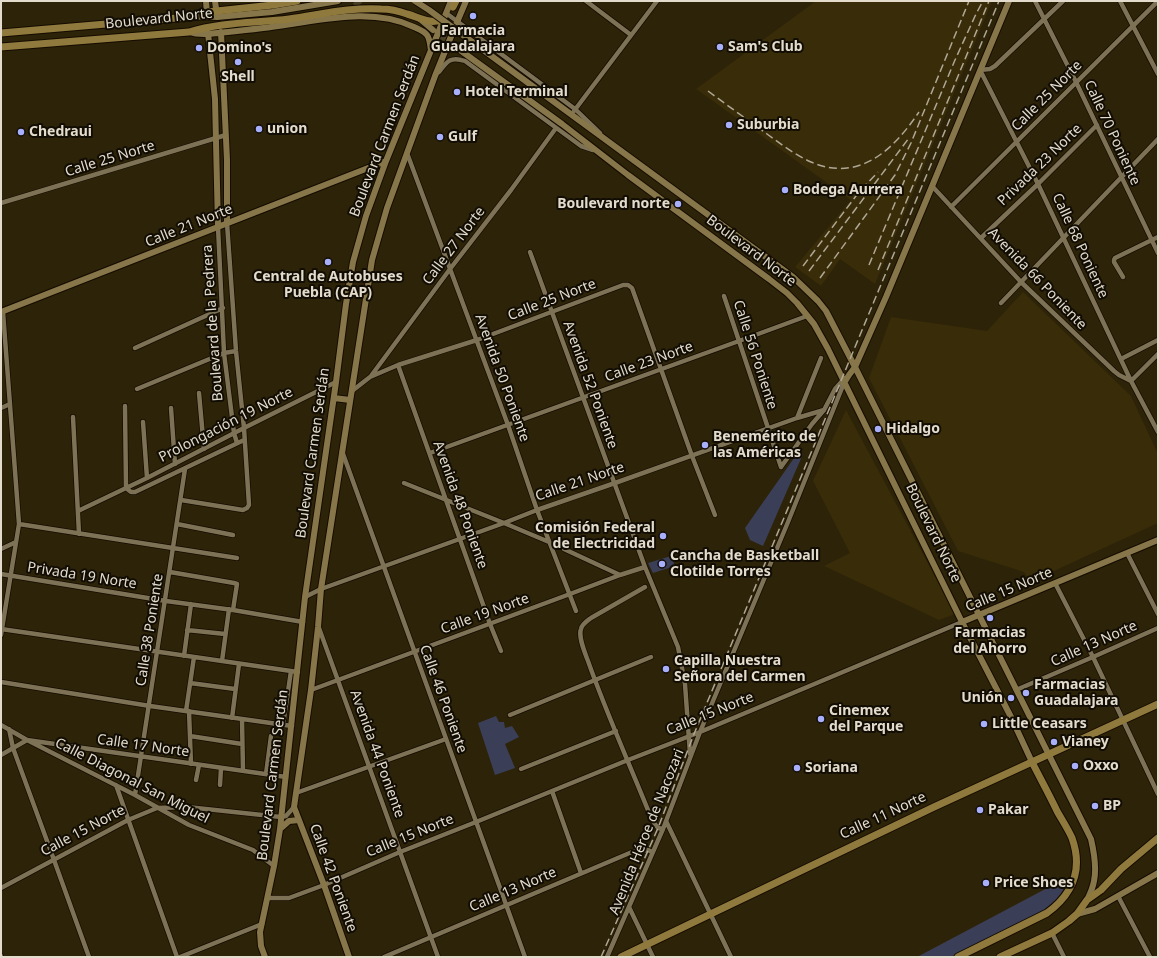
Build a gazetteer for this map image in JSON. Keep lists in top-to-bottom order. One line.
{"streets":{"main road":["Boulevard Norte","Boulevard Carmen Serdán","Calle 21 Norte","Boulevard de la Pedrera","Calle 15 Norte","Calle 11 Norte","Calle 42 Poniente"],"street":["Calle 25 Norte","Calle 70 Poniente","Privada 23 Norte","Calle 27 Norte","Calle 68 Poniente","Avenida 66 Poniente","Calle 56 Poniente","Calle 23 Norte","Avenida 50 Poniente","Avenida 52 Poniente","Prolongación 19 Norte","Avenida 48 Poniente","Privada 19 Norte","Calle 19 Norte","Calle 38 Poniente","Calle 13 Norte","Calle 46 Poniente","Calle 17 Norte","Avenida 44 Poniente","Calle Diagonal San Miguel","Avenida Héroe de Nacozari"]},"crossings":[["Boulevard Norte","Boulevard Carmen Serdán"],["Boulevard Norte","Calle 27 Norte"],["Boulevard Norte","Calle 23 Norte"],["Boulevard Norte","Calle 15 Norte"],["Boulevard Norte","Calle 13 Norte"],["Boulevard Norte","Calle 11 Norte"],["Boulevard Norte","Avenida Héroe de Nacozari"],["Calle 25 Norte","Calle 70 Poniente"],["Calle 25 Norte","Boulevard Carmen Serdán"],["Calle 25 Norte","Calle 27 Norte"],["Calle 25 Norte","Calle 68 Poniente"],["Calle 25 Norte","Avenida 66 Poniente"],["Calle 25 Norte","Boulevard de la Pedrera"],["Calle 25 Norte","Calle 23 Norte"],["Calle 25 Norte","Avenida 50 Poniente"],["Calle 25 Norte","Avenida 52 Poniente"],["Calle 25 Norte","Avenida 48 Poniente"],["Calle 70 Poniente","Privada 23 Norte"],["Boulevard Carmen Serdán","Calle 21 Norte"],["Boulevard Carmen Serdán","Avenida 50 Poniente"],["Boulevard Carmen Serdán","Prolongación 19 Norte"],["Boulevard Carmen Serdán","Privada 19 Norte"],["Boulevard Carmen Serdán","Calle 15 Norte"],["Boulevard Carmen Serdán","Calle 19 Norte"],["Boulevard Carmen Serdán","Calle 46 Poniente"],["Boulevard Carmen Serdán","Calle 17 Norte"],["Boulevard Carmen Serdán","Avenida 44 Poniente"],["Boulevard Carmen Serdán","Calle Diagonal San Miguel"],["Boulevard Carmen Serdán","Calle 42 Poniente"],["Privada 23 Norte","Calle 68 Poniente"],["Privada 23 Norte","Avenida 66 Poniente"],["Calle 21 Norte","Boulevard de la Pedrera"],["Calle 21 Norte","Calle 56 Poniente"],["Calle 21 Norte","Avenida 50 Poniente"],["Calle 21 Norte","Avenida 52 Poniente"],["Calle 21 Norte","Avenida 48 Poniente"],["Calle 21 Norte","Calle 46 Poniente"],["Calle 27 Norte","Avenida 50 Poniente"],["Calle 68 Poniente","Avenida 66 Poniente"],["Boulevard de la Pedrera","Prolongación 19 Norte"],["Boulevard de la Pedrera","Calle 38 Poniente"],["Calle 56 Poniente","Calle 23 Norte"],["Calle 23 Norte","Avenida 50 Poniente"],["Calle 23 Norte","Avenida 52 Poniente"],["Calle 23 Norte","Avenida 48 Poniente"],["Avenida 50 Poniente","Calle 19 Norte"],["Avenida 52 Poniente","Calle 15 Norte"],["Avenida 52 Poniente","Calle 19 Norte"],["Avenida 52 Poniente","Avenida Héroe de Nacozari"],["Prolongación 19 Norte","Calle 38 Poniente"],["Avenida 48 Poniente","Calle 19 Norte"],["Privada 19 Norte","Calle 38 Poniente"],["Calle 15 Norte","Calle 46 Poniente"],["Calle 15 Norte","Avenida 44 Poniente"],["Calle 15 Norte","Calle Diagonal San Miguel"],["Calle 15 Norte","Avenida Héroe de Nacozari"],["Calle 15 Norte","Calle 42 Poniente"],["Calle 19 Norte","Calle 46 Poniente"],["Calle 19 Norte","Avenida 44 Poniente"],["Calle 38 Poniente","Calle 17 Norte"],["Calle 38 Poniente","Calle Diagonal San Miguel"],["Calle 13 Norte","Calle 46 Poniente"],["Calle 13 Norte","Avenida 44 Poniente"],["Calle 13 Norte","Avenida Héroe de Nacozari"],["Calle 17 Norte","Calle Diagonal San Miguel"]],"places":["Farmacia Guadalajara","Sam's Club","Domino's","Shell","Hotel Terminal","Suburbia","union","Chedraui","Gulf","Bodega Aurrera","Boulevard norte","Central de Autobuses Puebla (CAP)","Hidalgo","Benemérito de las Américas","Comisión Federal de Electricidad","Cancha de Basketball Clotilde Torres","Farmacias del Ahorro","Capilla Nuestra Señora del Carmen","Farmacias Guadalajara","Unión","Cinemex del Parque","Little Ceasars","Vianey","Oxxo","Soriana","BP","Pakar","Price Shoes"]}
